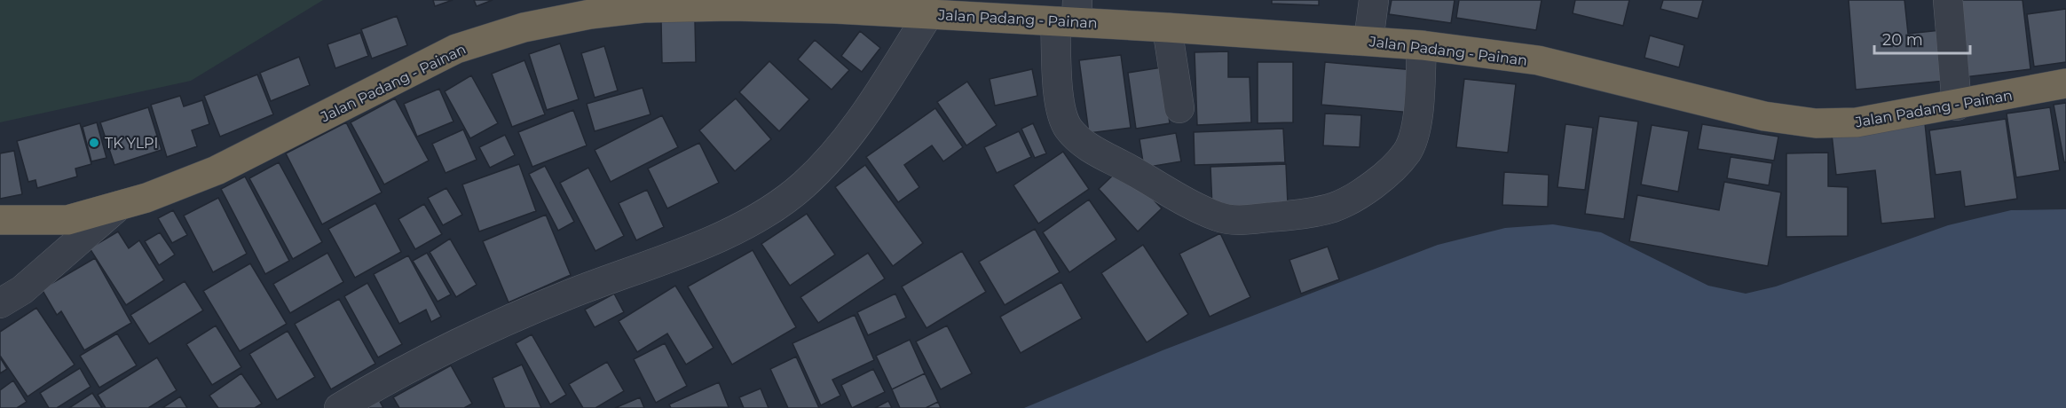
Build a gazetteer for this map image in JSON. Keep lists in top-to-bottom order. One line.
{"streets":{"highway":["Jalan Padang - Painan"]},"places":["TK YLPI"],"scale_bar":"20 m"}
